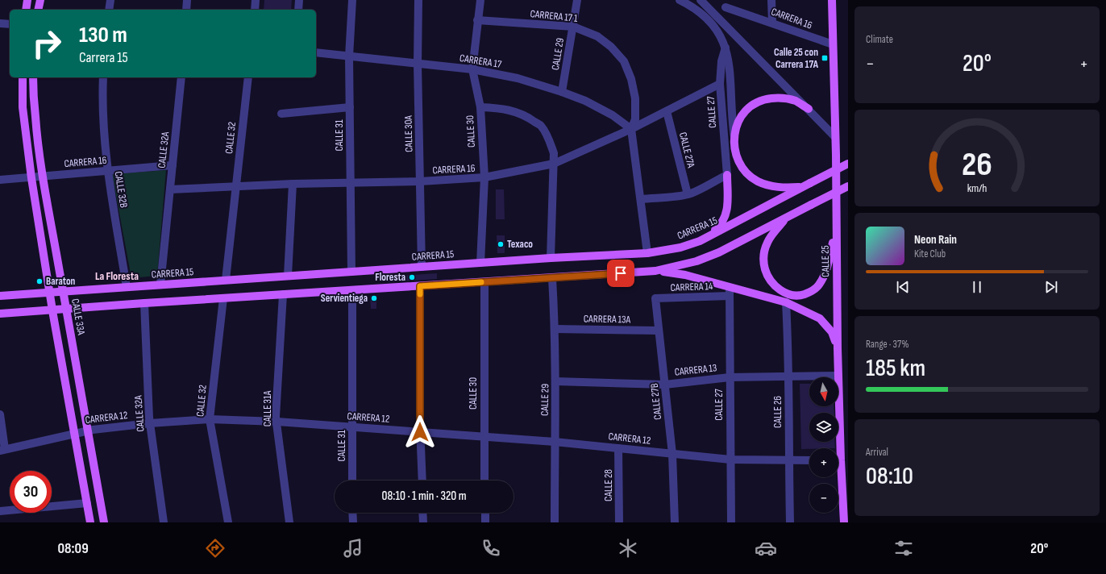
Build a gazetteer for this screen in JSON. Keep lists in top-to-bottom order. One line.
{"streets":{"main road":["CARRERA 15","CALLE 25","CALLE 33A"],"street":["CARRERA 17 1","CARRERA 16","CALLE 29","CARRERA 17","CALLE 27","CALLE 30","CALLE 30A","CALLE 31","CALLE 32","CALLE 32A","CALLE 27A","CALLE 32B","CARRERA 14","CARRERA 13A","CARRERA 13","CALLE 27B","CALLE 31A","CALLE 26","CARRERA 12","CALLE 28"]},"crossings":[["CARRERA 17 1","CARRERA 16"],["CARRERA 17 1","CALLE 29"],["CARRERA 17 1","CARRERA 17"],["CARRERA 17 1","CALLE 30"],["CARRERA 16","CARRERA 17"],["CARRERA 16","CALLE 27"],["CARRERA 16","CALLE 30"],["CARRERA 16","CALLE 30A"],["CARRERA 16","CALLE 31"],["CARRERA 16","CALLE 32"],["CARRERA 16","CALLE 32A"],["CARRERA 16","CALLE 27A"],["CARRERA 16","CALLE 32B"],["CARRERA 16","CALLE 25"],["CARRERA 16","CALLE 33A"],["CALLE 29","CARRERA 17"],["CALLE 29","CARRERA 13A"],["CALLE 29","CARRERA 13"],["CALLE 29","CARRERA 12"],["CARRERA 17","CALLE 30"],["CARRERA 17","CALLE 30A"],["CARRERA 17","CALLE 31"],["CALLE 27","CARRERA 14"],["CALLE 27","CARRERA 13"],["CALLE 27","CARRERA 12"],["CALLE 30","CARRERA 15"],["CALLE 30","CARRERA 12"],["CALLE 30A","CARRERA 15"],["CALLE 31","CARRERA 15"],["CALLE 31","CARRERA 12"],["CALLE 32","CARRERA 15"],["CALLE 32","CARRERA 12"],["CALLE 32A","CARRERA 15"],["CALLE 32A","CARRERA 12"],["CALLE 32B","CARRERA 15"],["CARRERA 15","CALLE 33A"],["CALLE 25","CARRERA 13"],["CARRERA 14","CALLE 27B"],["CALLE 33A","CARRERA 12"],["CARRERA 13A","CALLE 27B"],["CARRERA 13","CALLE 27B"],["CARRERA 13","CALLE 26"],["CALLE 27B","CARRERA 12"],["CALLE 31A","CARRERA 12"],["CALLE 26","CARRERA 12"],["CARRERA 12","CALLE 28"]],"districts":["La Floresta"],"places":{"transit":["Calle 25 con Carrera 17A"],"other":["Texaco","Floresta","Baraton","Servientiega"]},"north":"bottom","page":{"tile":["Climate",["Range · 37%","185 km"],["Arrival","08:10"]],"turn":["130 m","Carrera 15"],"heat":["−","20°","+"],"song":["Neon Rain","Kite Club"],"map_buttons":["+","−"],"limit":"30","trip":"08:10 · 1 min · 320 m","tabs":["08:09","20°"],"gauge":["26","km/h"]}}
